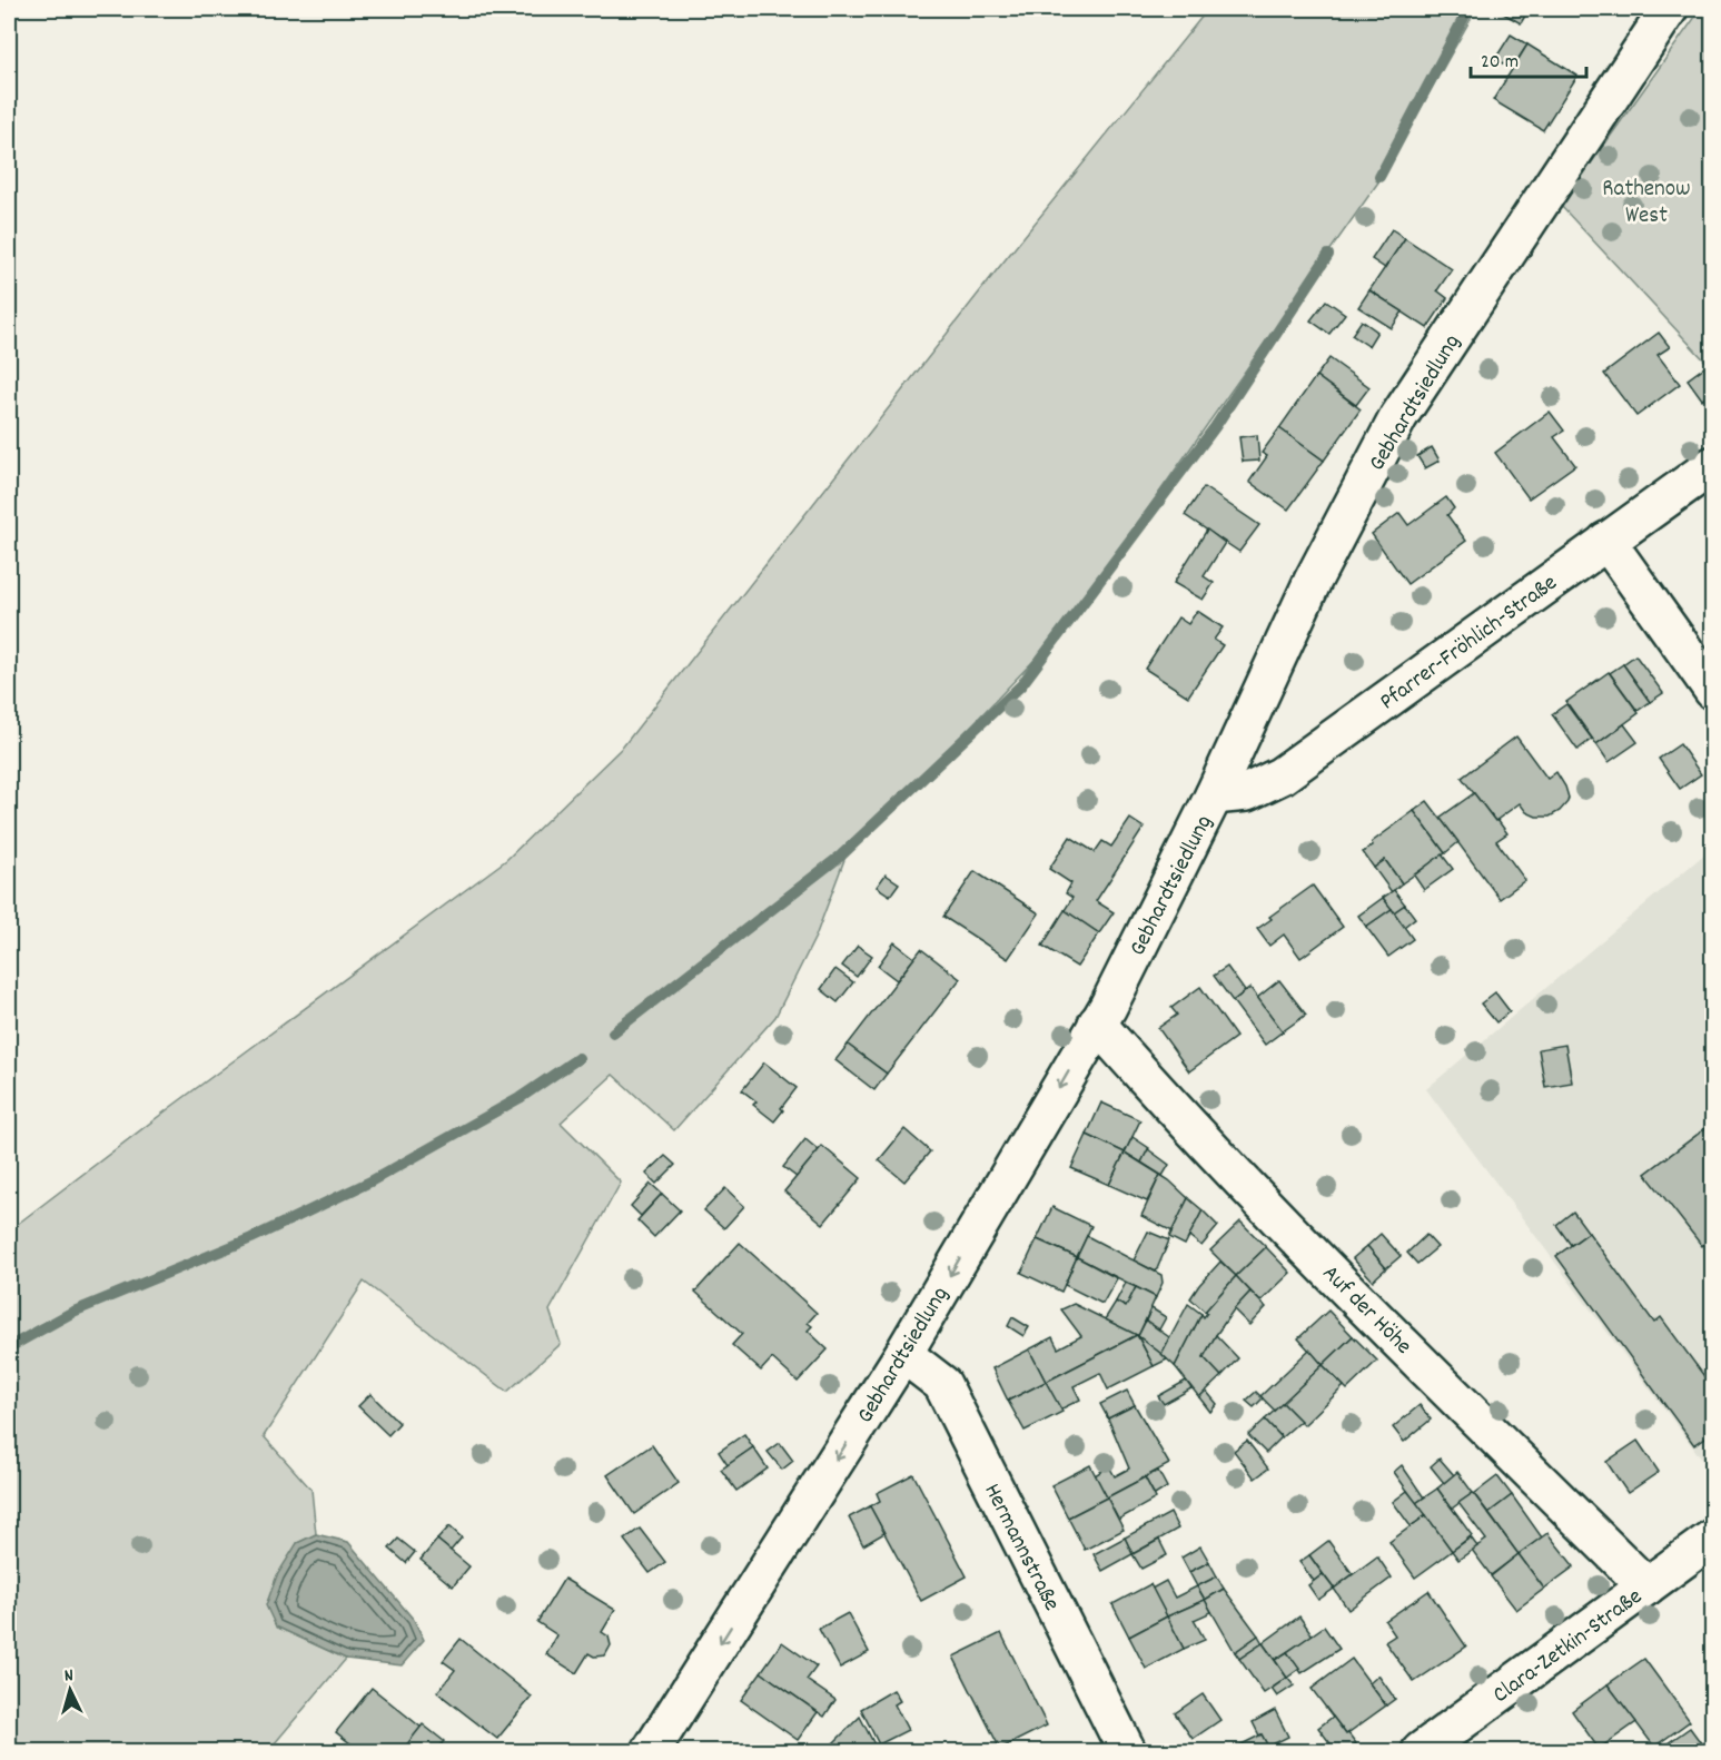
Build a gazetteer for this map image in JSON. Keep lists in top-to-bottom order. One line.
{"streets":{"street":["Gebhardtsiedlung","Pfarrer-Fröhlich-Straße","Auf der Höhe","Hermannstraße","Clara-Zetkin-Straße"]},"crossings":[["Gebhardtsiedlung","Pfarrer-Fröhlich-Straße"],["Gebhardtsiedlung","Auf der Höhe"],["Gebhardtsiedlung","Hermannstraße"],["Auf der Höhe","Clara-Zetkin-Straße"]],"one_way":["Gebhardtsiedlung"],"parks":["Rathenow West"],"scale_bar":"20 m","north":"top"}
